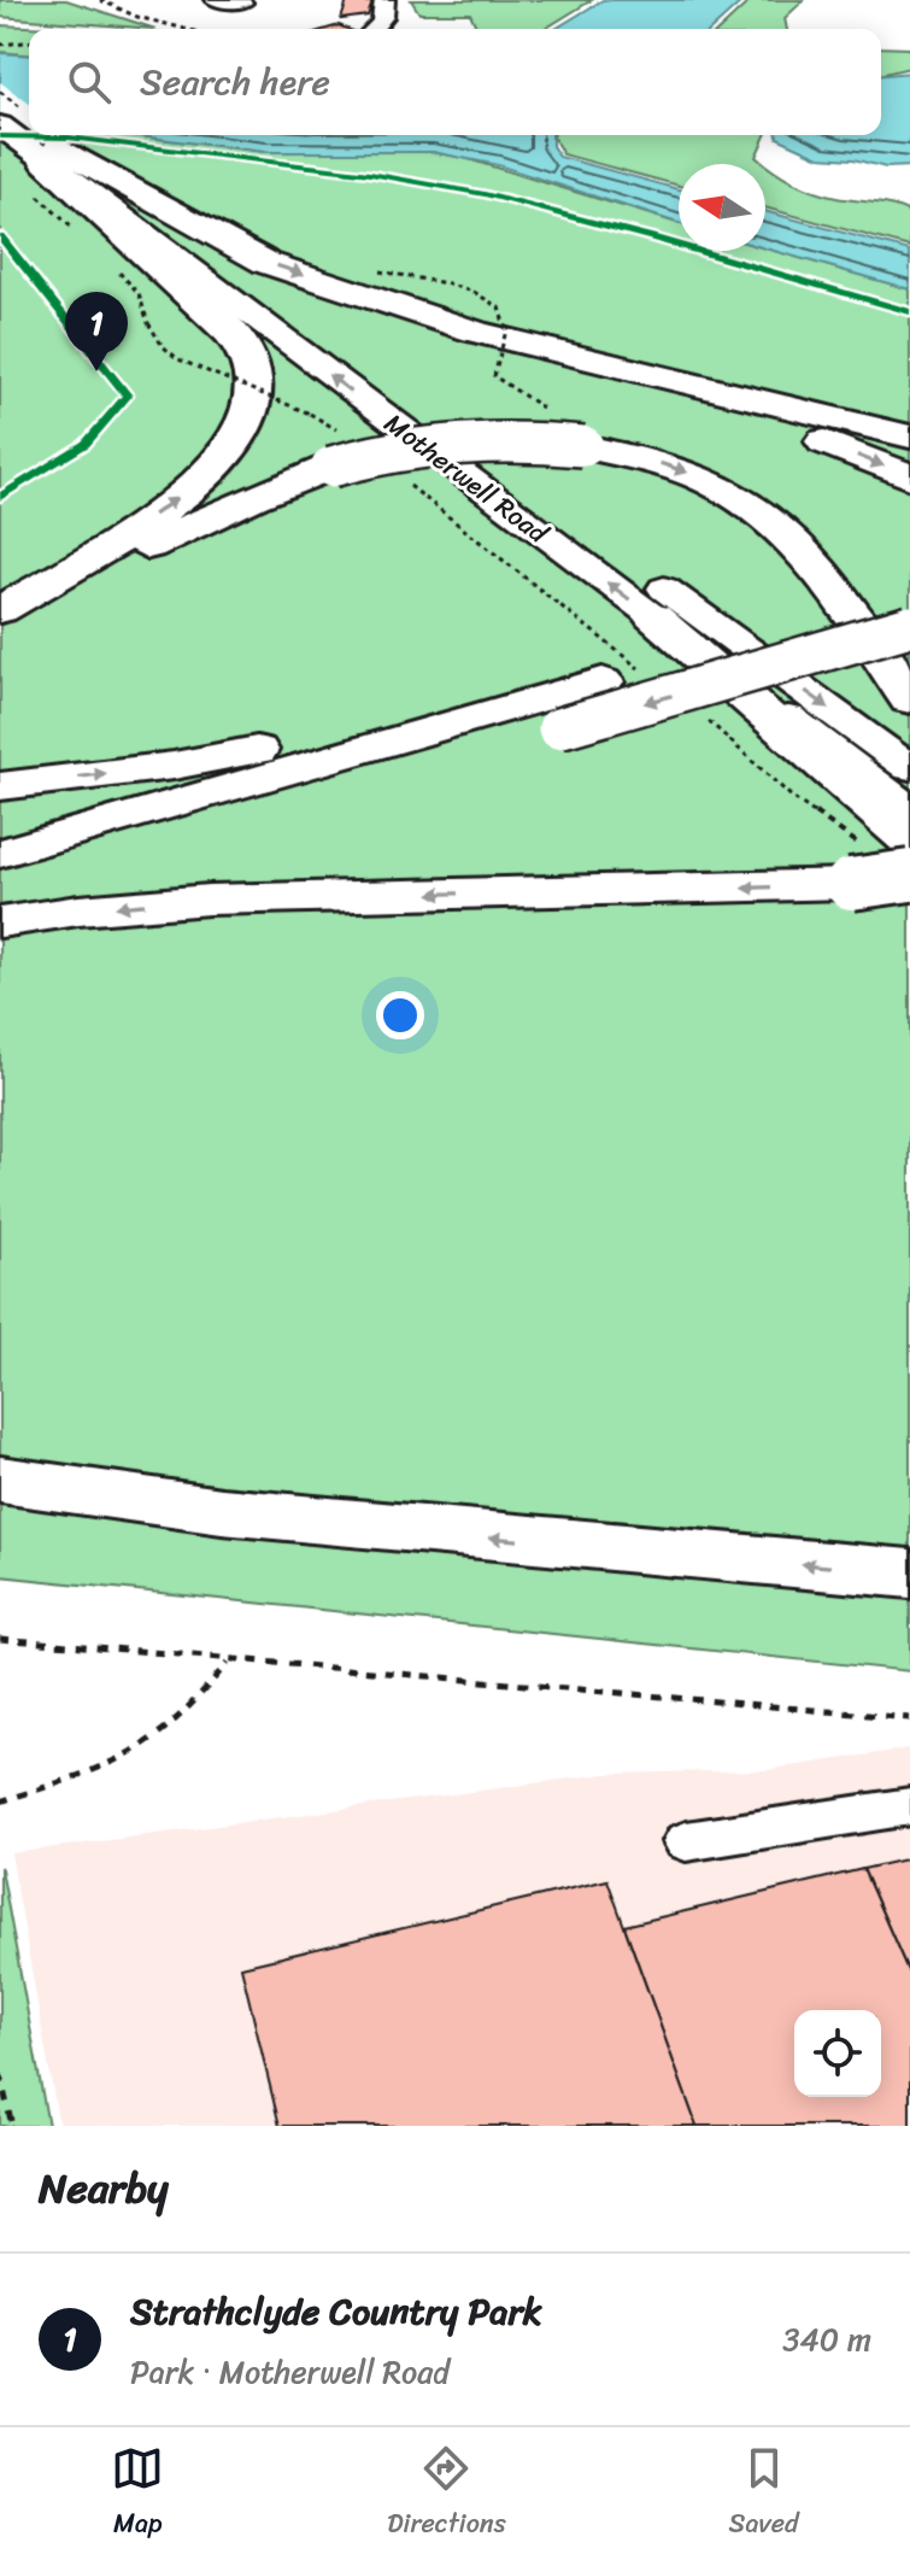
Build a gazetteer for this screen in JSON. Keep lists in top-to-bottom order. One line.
{"streets":{"main road":["Motherwell Road"]},"north":"left","page":{"search":"Search here","pins":"1","heading":"Nearby","list":[{"mark":"1","name":"Strathclyde Country Park","note":"Park · Motherwell Road","value":"340 m"}],"nav":["Map","Directions","Saved"]}}
